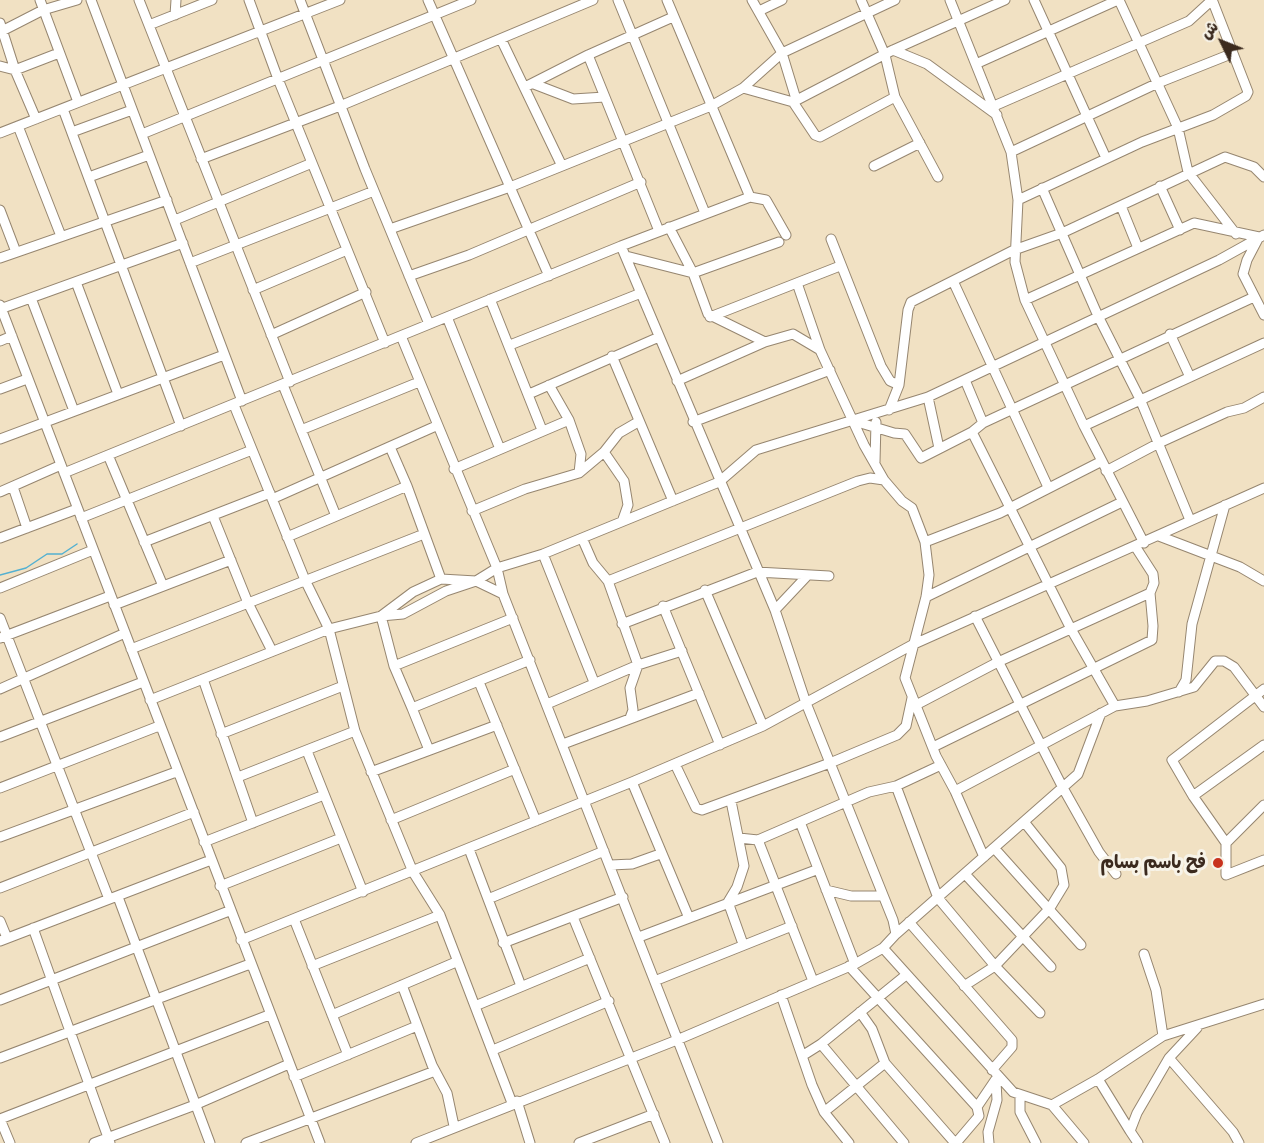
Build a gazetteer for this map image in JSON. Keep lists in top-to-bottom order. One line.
{"places":["فح باسم بسام"],"north":"top left"}
